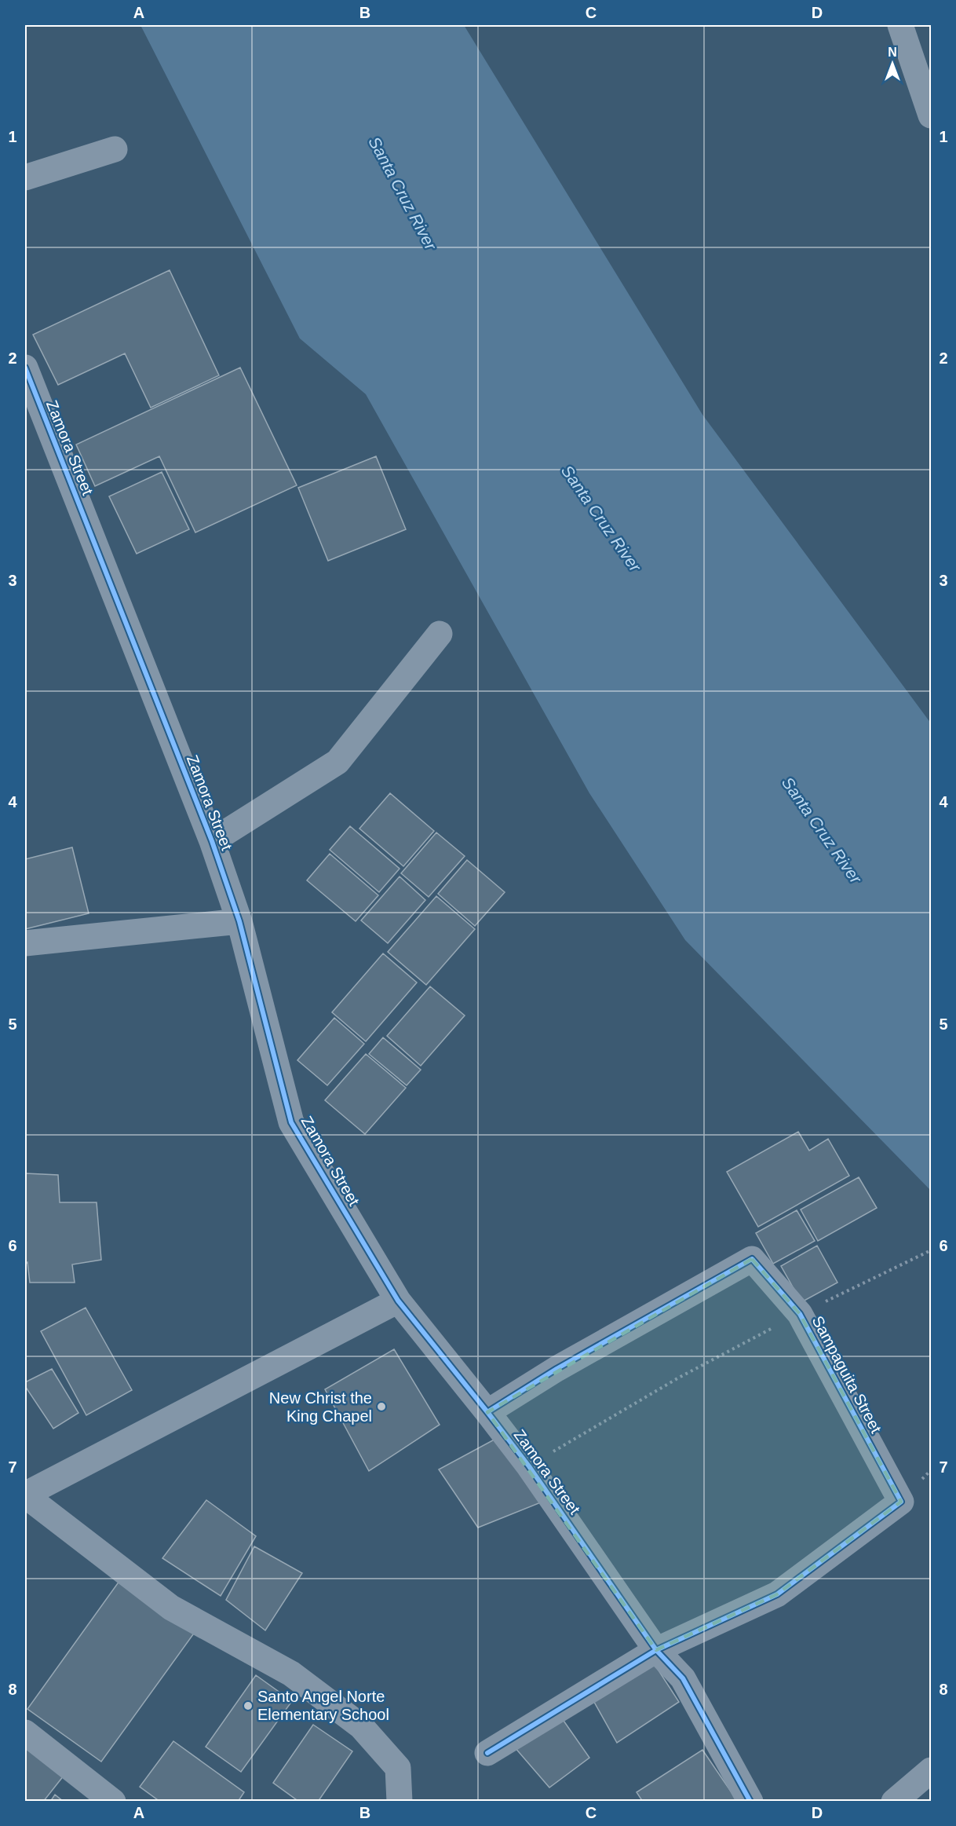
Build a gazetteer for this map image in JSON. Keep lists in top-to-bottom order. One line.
{"streets":{"street":["Zamora Street","Sampaguita Street"]},"crossings":[["Zamora Street","Sampaguita Street"]],"water":["Santa Cruz River"],"places":["New Christ the King Chapel","Santo Angel Norte Elementary School"],"north":"top","grid":{"columns":["A","B","C","D"],"rows":["1","2","3","4","5","6","7","8"]}}
